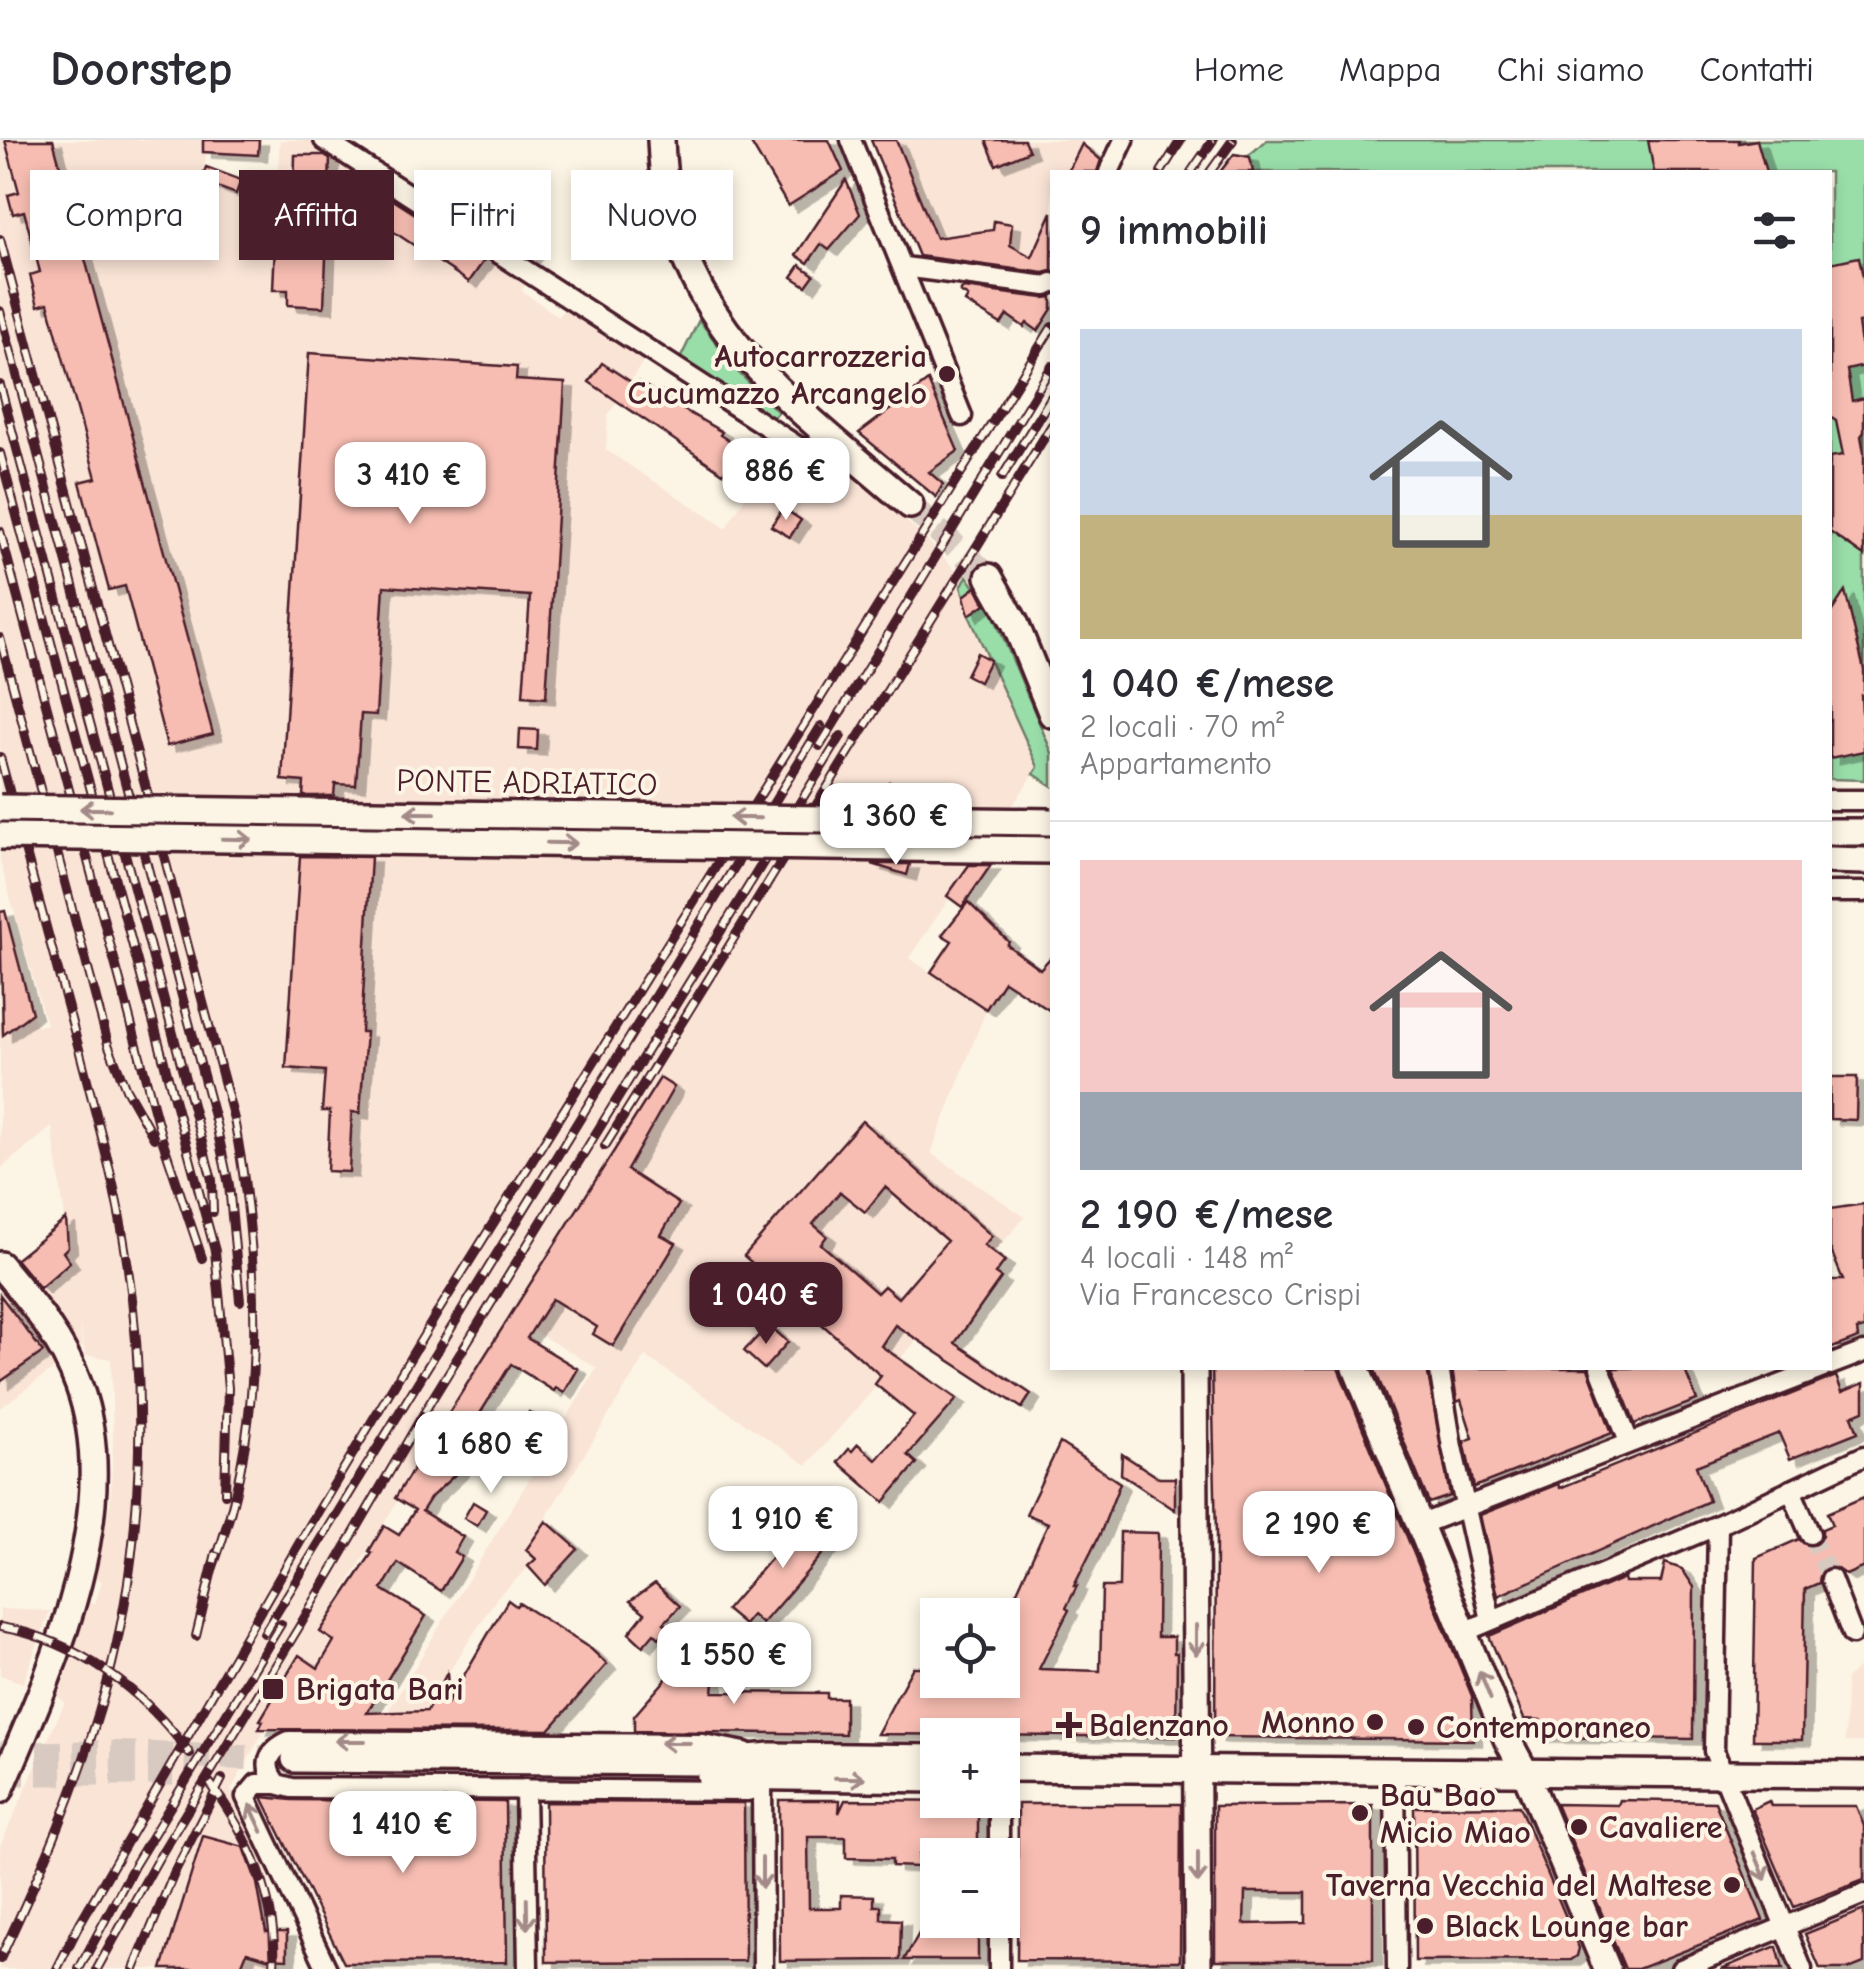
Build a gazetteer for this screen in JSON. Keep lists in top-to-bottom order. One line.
{"streets":{"main road":["PONTE ADRIATICO"]},"places":{"other":["Autocarrozzeria Cucumazzo Arcangelo","Monno","Contemporaneo","Bau Bao Micio Miao","Cavaliere","Taverna Vecchia del Maltese","Black Lounge bar"],"transit":["Brigata Bari"],"health":["Balenzano"]},"page":{"header":"Doorstep","nav":["Home","Mappa","Chi siamo","Contatti"],"chip":["Compra","Affitta","Filtri","Nuovo"],"heading":"9 immobili","list":[{"name":"1 040 €/mese","note":"2 locali · 70 m² · Appartamento"},{"name":"2 190 €/mese","note":"4 locali · 148 m² · Via Francesco Crispi"}],"price":["886 €","3 410 €","1 360 €","1 040 €","1 680 €","1 910 €","2 190 €","1 550 €","1 410 €"],"map_buttons":["+","−"]}}
